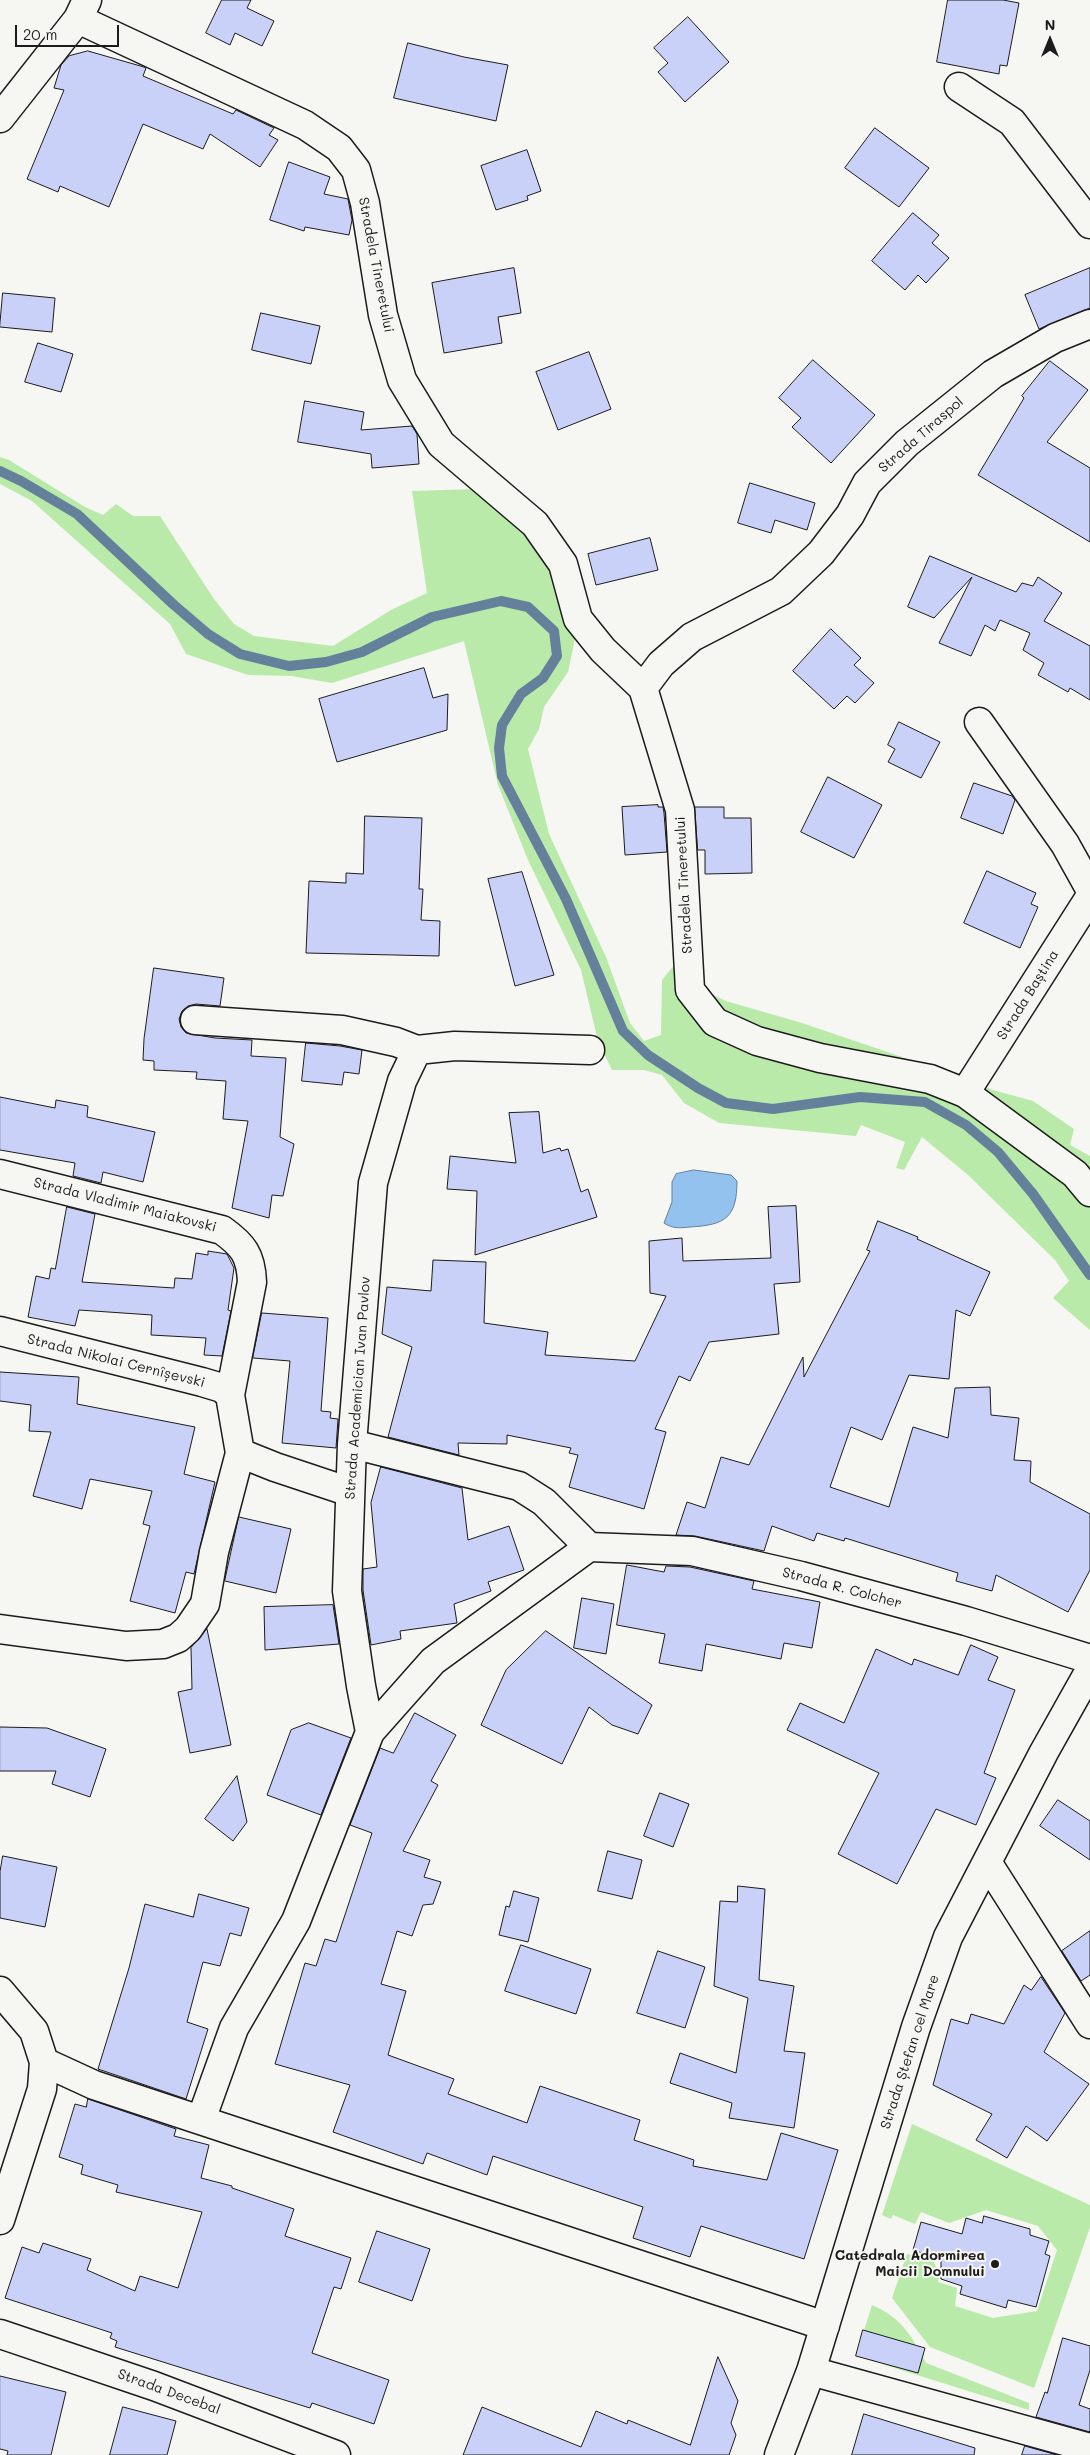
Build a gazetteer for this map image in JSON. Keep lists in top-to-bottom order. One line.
{"streets":{"street":["Stradela Tineretului","Strada Tiraspol","Strada Baștina","Strada Vladimir Maiakovski","Strada Nikolai Cernîșevski","Strada Academician Ivan Pavlov","Strada R. Colcher","Strada Ștefan cel Mare","Strada Decebal"]},"crossings":[["Stradela Tineretului","Strada Tiraspol"],["Stradela Tineretului","Strada Baștina"],["Strada Vladimir Maiakovski","Strada Nikolai Cernîșevski"]],"places":["Catedrala Adormirea Maicii Domnului"],"scale_bar":"20 m","north":"top"}
